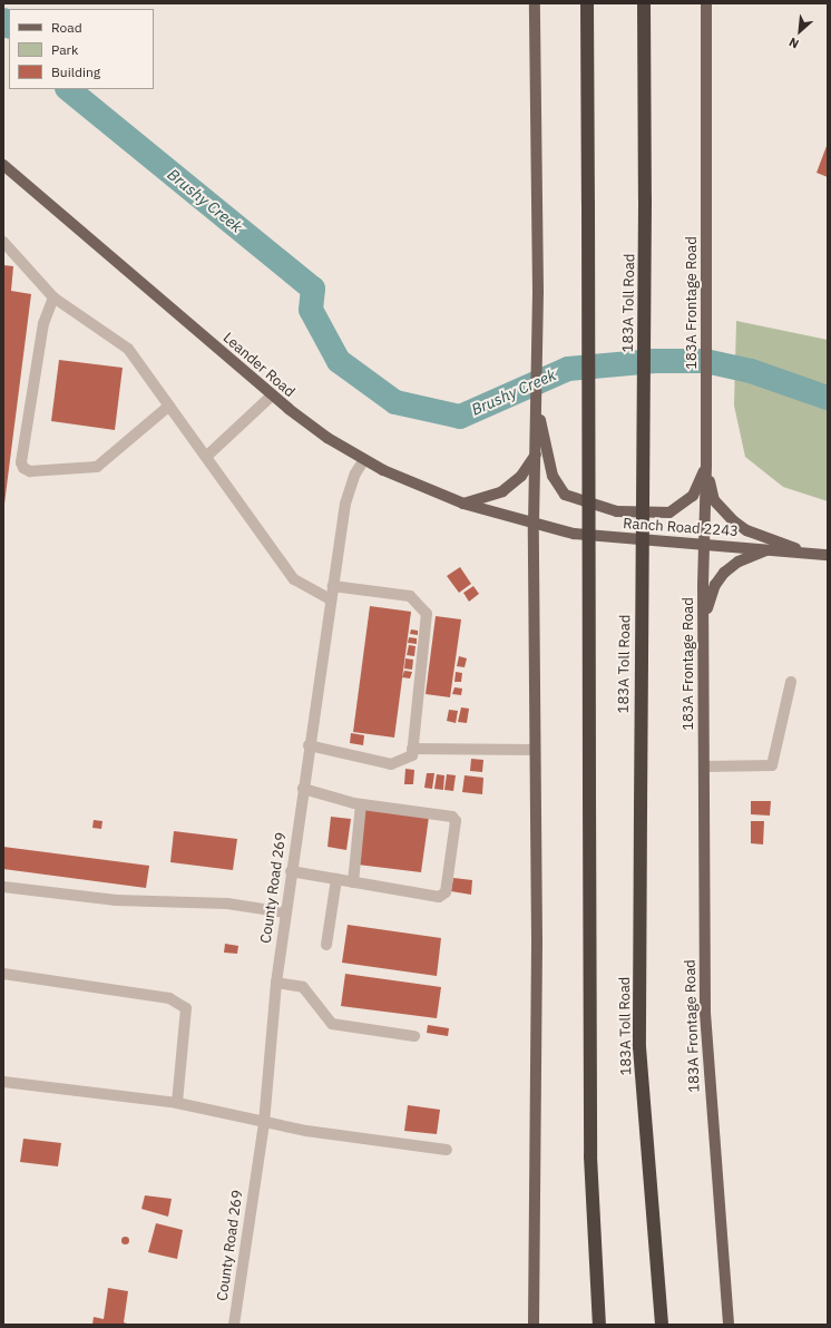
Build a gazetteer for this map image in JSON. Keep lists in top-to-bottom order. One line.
{"streets":{"highway":["183A Toll Road"],"main road":["183A Frontage Road","Leander Road","Ranch Road 2243"],"street":["County Road 269"]},"crossings":[["183A Frontage Road","Ranch Road 2243"],["Leander Road","Ranch Road 2243"],["Leander Road","County Road 269"]],"water":["Brushy Creek"],"legend":["Road","Park","Building"],"north":"bottom left"}
